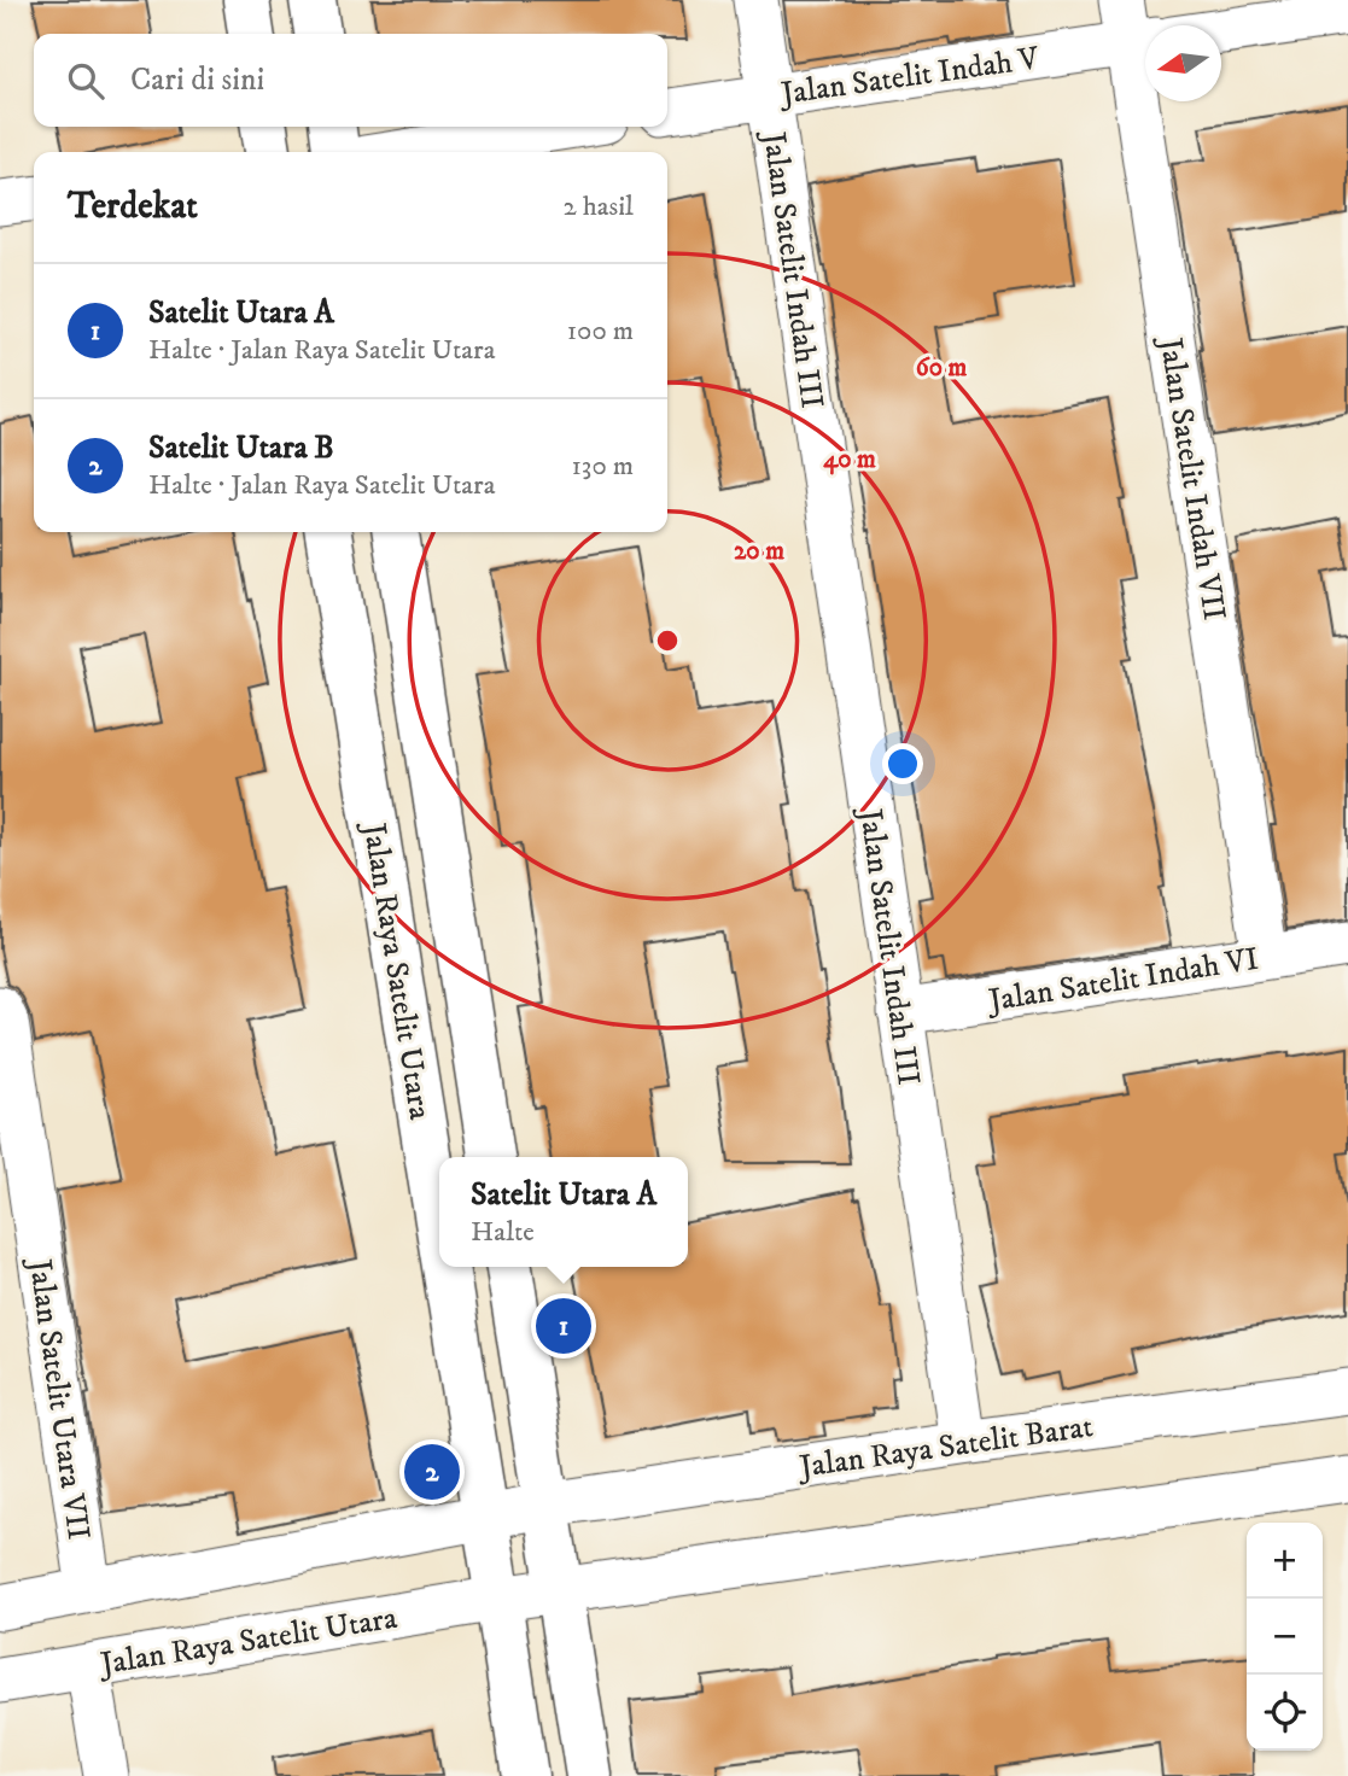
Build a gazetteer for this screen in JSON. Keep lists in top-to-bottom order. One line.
{"streets":{"street":["Jalan Satelit Indah V","Jalan Satelit Indah III","Jalan Satelit Indah VII","Jalan Raya Satelit Utara","Jalan Satelit Indah VI","Jalan Satelit Utara VII","Jalan Raya Satelit Barat"]},"crossings":[["Jalan Satelit Indah V","Jalan Satelit Indah III"],["Jalan Satelit Indah V","Jalan Satelit Indah VII"],["Jalan Satelit Indah III","Jalan Satelit Indah VI"],["Jalan Satelit Indah III","Jalan Raya Satelit Barat"],["Jalan Satelit Indah VII","Jalan Satelit Indah VI"]],"north":"left","page":{"search":"Cari di sini","heading":["Terdekat","2 hasil"],"list":[{"mark":"1","name":"Satelit Utara A","note":"Halte · Jalan Raya Satelit Utara","value":"100 m"},{"mark":"2","name":"Satelit Utara B","note":"Halte · Jalan Raya Satelit Utara","value":"130 m"}],"popup":["Satelit Utara A","Halte"],"pins":["1","2"],"map_buttons":["+","−"]},"rings":["60 m","40 m","20 m"]}
